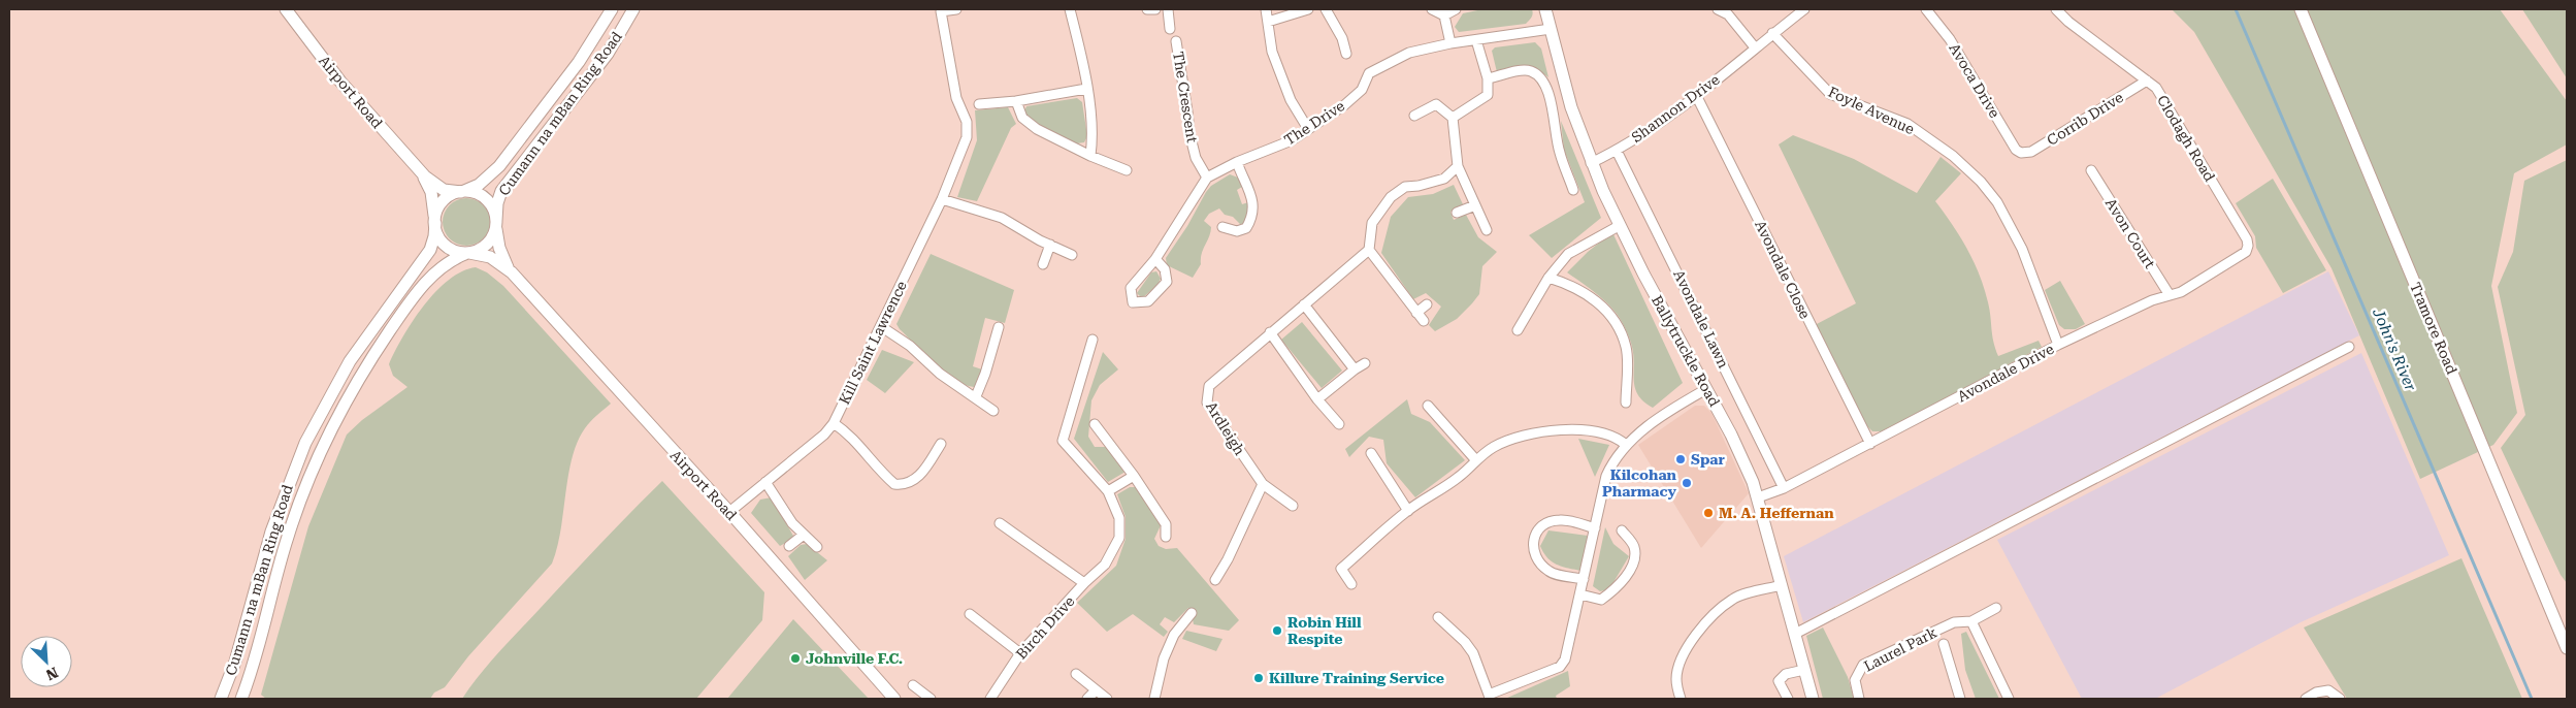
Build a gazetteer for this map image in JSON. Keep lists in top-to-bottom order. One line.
{"streets":{"main road":["Airport Road","Cumann na mBan Ring Road","Tramore Road","Ballytruckle Road"],"street":["Avoca Drive","The Crescent","Shannon Drive","Foyle Avenue","Corrib Drive","The Drive","Clodagh Road","Avon Court","Avondale Close","Avondale Lawn","Kill Saint Lawrence","Avondale Drive","Ardleigh","Birch Drive","Laurel Park"]},"crossings":[["Avoca Drive","Corrib Drive"],["Airport Road","Cumann na mBan Ring Road"],["Airport Road","Kill Saint Lawrence"],["The Crescent","The Drive"],["Shannon Drive","Foyle Avenue"],["Shannon Drive","Avondale Close"],["Shannon Drive","Avondale Lawn"],["Shannon Drive","Ballytruckle Road"],["Foyle Avenue","Avondale Drive"],["Corrib Drive","Clodagh Road"],["The Drive","Ballytruckle Road"],["Clodagh Road","Avondale Drive"],["Avon Court","Avondale Drive"],["Avondale Close","Avondale Drive"],["Avondale Lawn","Avondale Drive"],["Ballytruckle Road","Avondale Drive"]],"water":["John's River"],"places":["Spar","Kilcohan Pharmacy","M. A. Heffernan","Robin Hill Respite","Johnville F.C.","Killure Training Service"],"north":"bottom right"}
